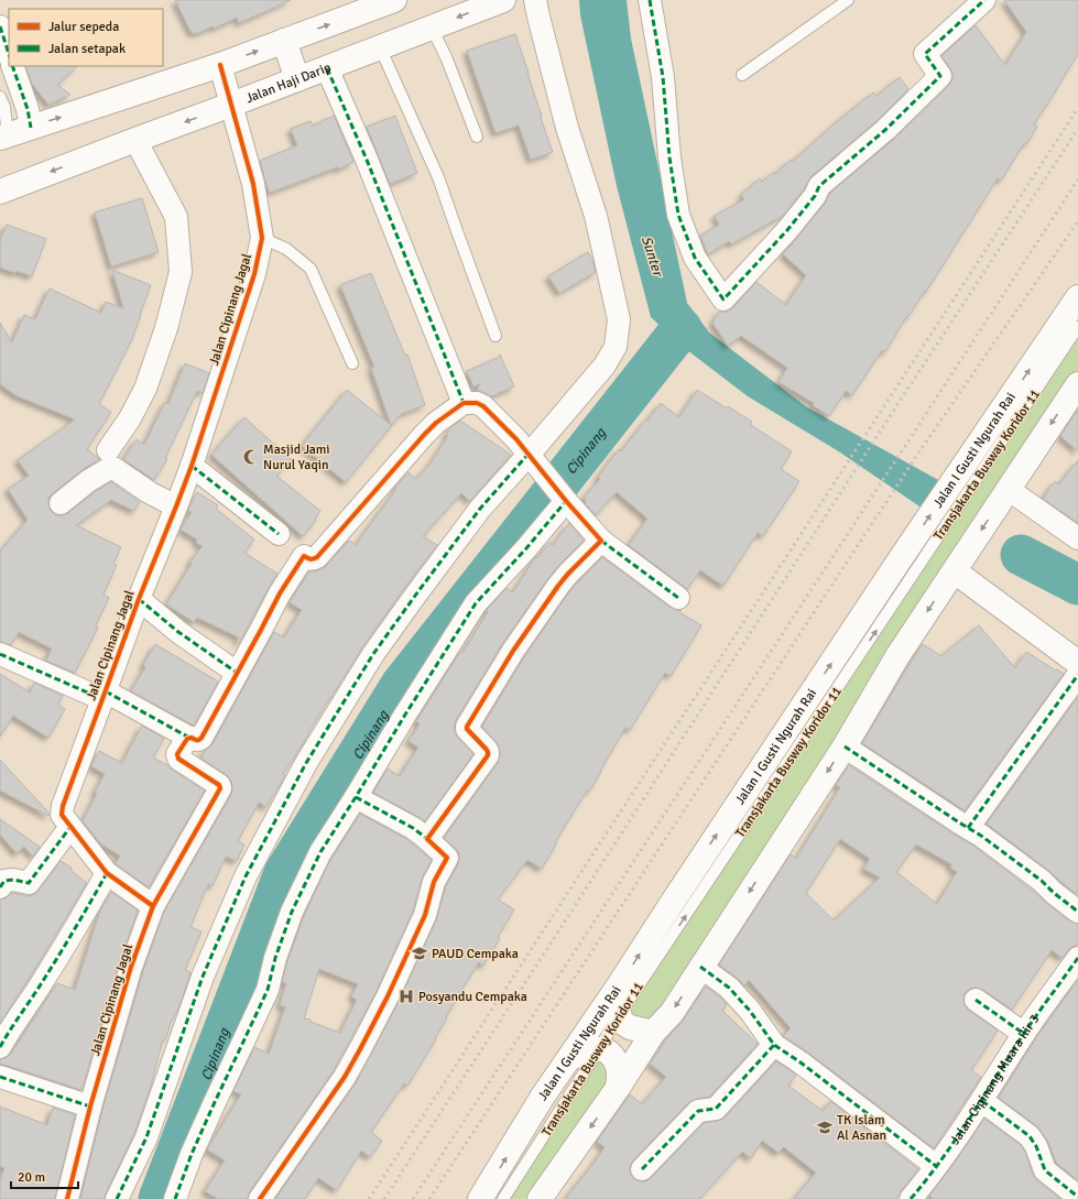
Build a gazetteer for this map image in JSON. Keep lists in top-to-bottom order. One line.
{"streets":{"main road":["Jalan Haji Darip","Jalan I Gusti Ngurah Rai"],"street":["Jalan Cipinang Jagal","Jalan Cipinang Muara Ilir 3"],"lane":["Transjakarta Busway Koridor 11"]},"crossings":[["Jalan Haji Darip","Jalan Cipinang Jagal"],["Jalan I Gusti Ngurah Rai","Transjakarta Busway Koridor 11"]],"one_way":["Transjakarta Busway Koridor 11"],"water":["Sunter","Cipinang"],"places":{"mosque":["Masjid Jami Nurul Yaqin"],"school or university":["PAUD Cempaka","TK Islam Al Asnan"],"hospital":["Posyandu Cempaka"]},"legend":["Jalur sepeda","Jalan setapak"],"scale_bar":"20 m"}
